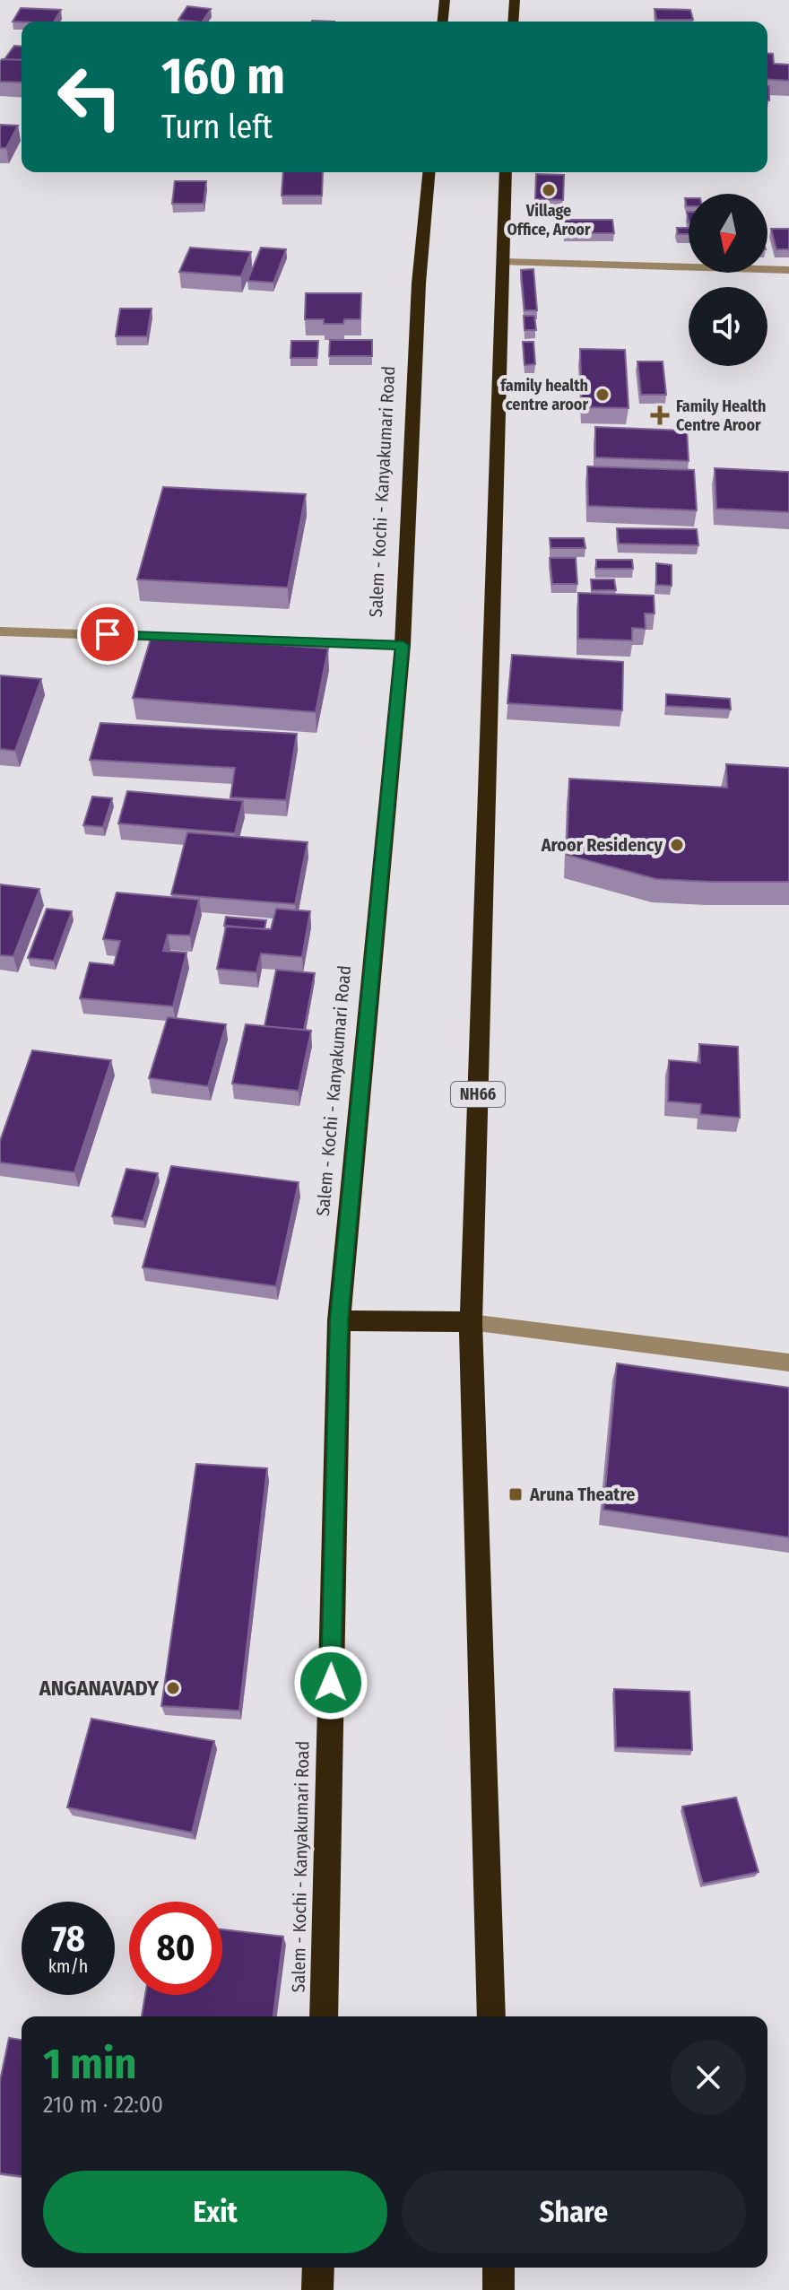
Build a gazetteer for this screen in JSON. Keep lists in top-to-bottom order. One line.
{"streets":{"highway":["Salem - Kochi - Kanyakumari Road","NH66"]},"places":{"other":["Village Office, Aroor","family health centre aroor","Aroor Residency","ANGANAVADY"],"health":["Family Health Centre Aroor"],"transit":["Aruna Theatre"]},"north":"bottom","page":{"turn":["160 m","Turn left"],"speed":"78 km/h","limit":"80","heading":["1 min","210 m · 22:00"],"buttons":["Exit","Share"]}}
